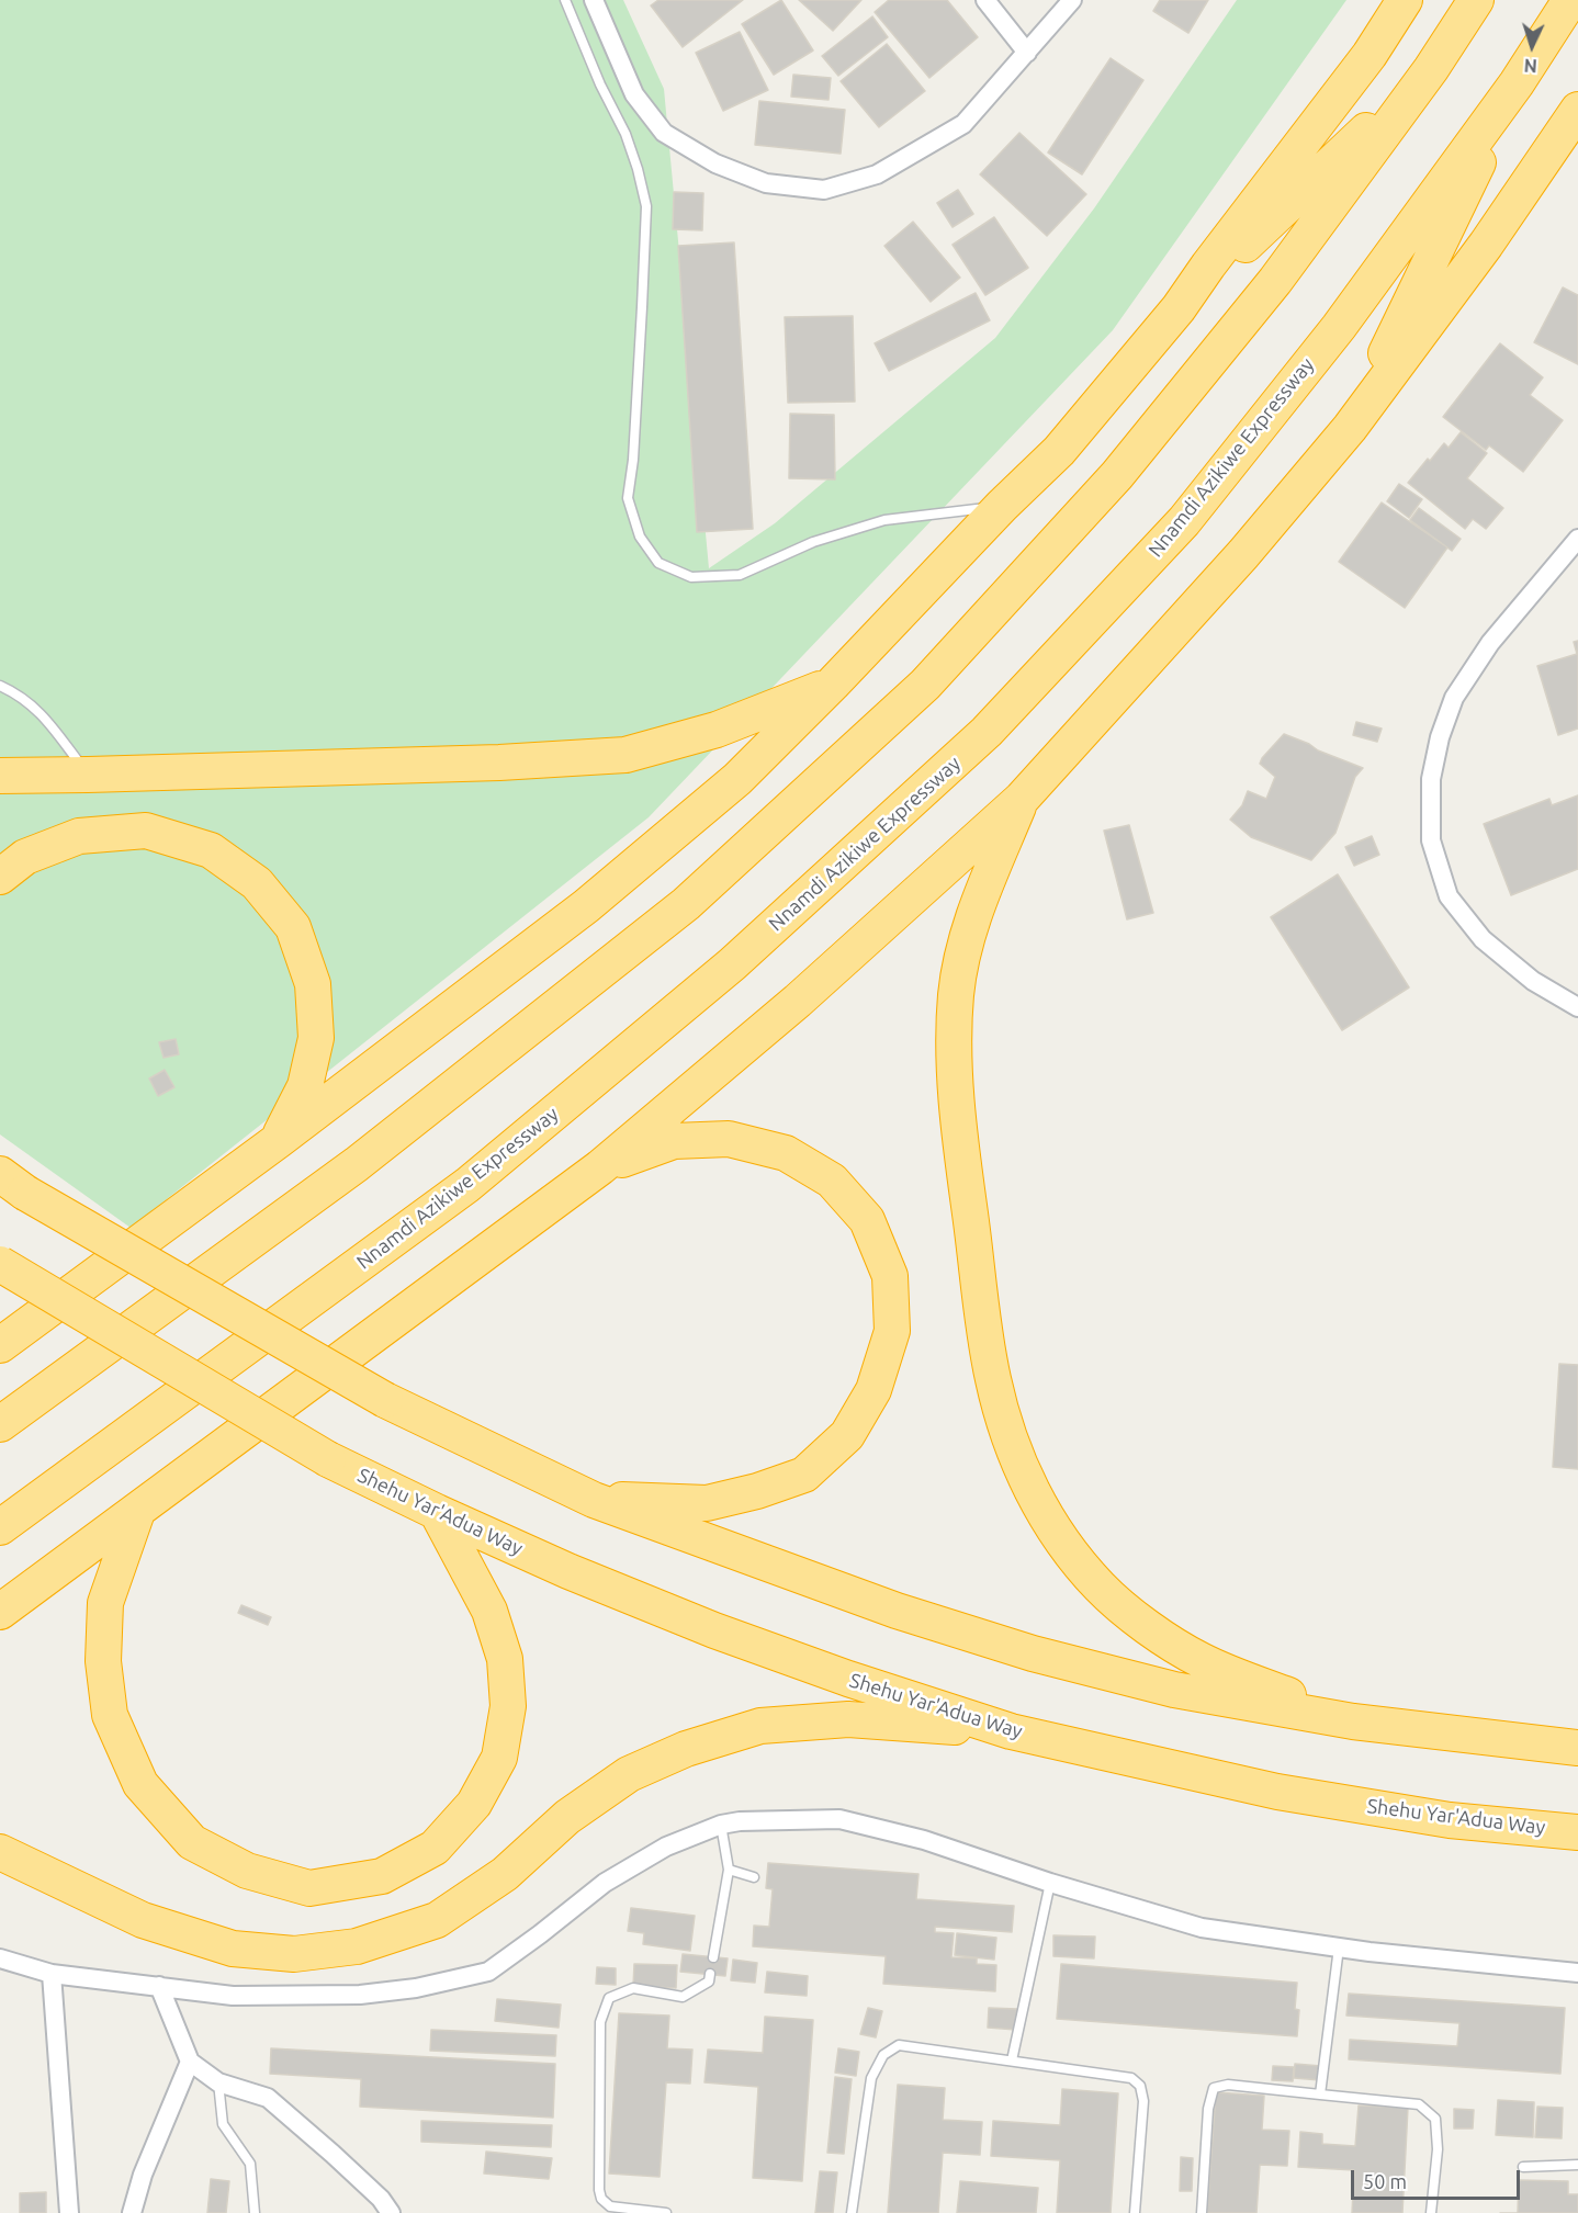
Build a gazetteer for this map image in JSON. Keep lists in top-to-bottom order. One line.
{"streets":{"highway":["Nnamdi Azikiwe Expressway","Shehu Yar'Adua Way"]},"scale_bar":"50 m","north":"bottom"}
